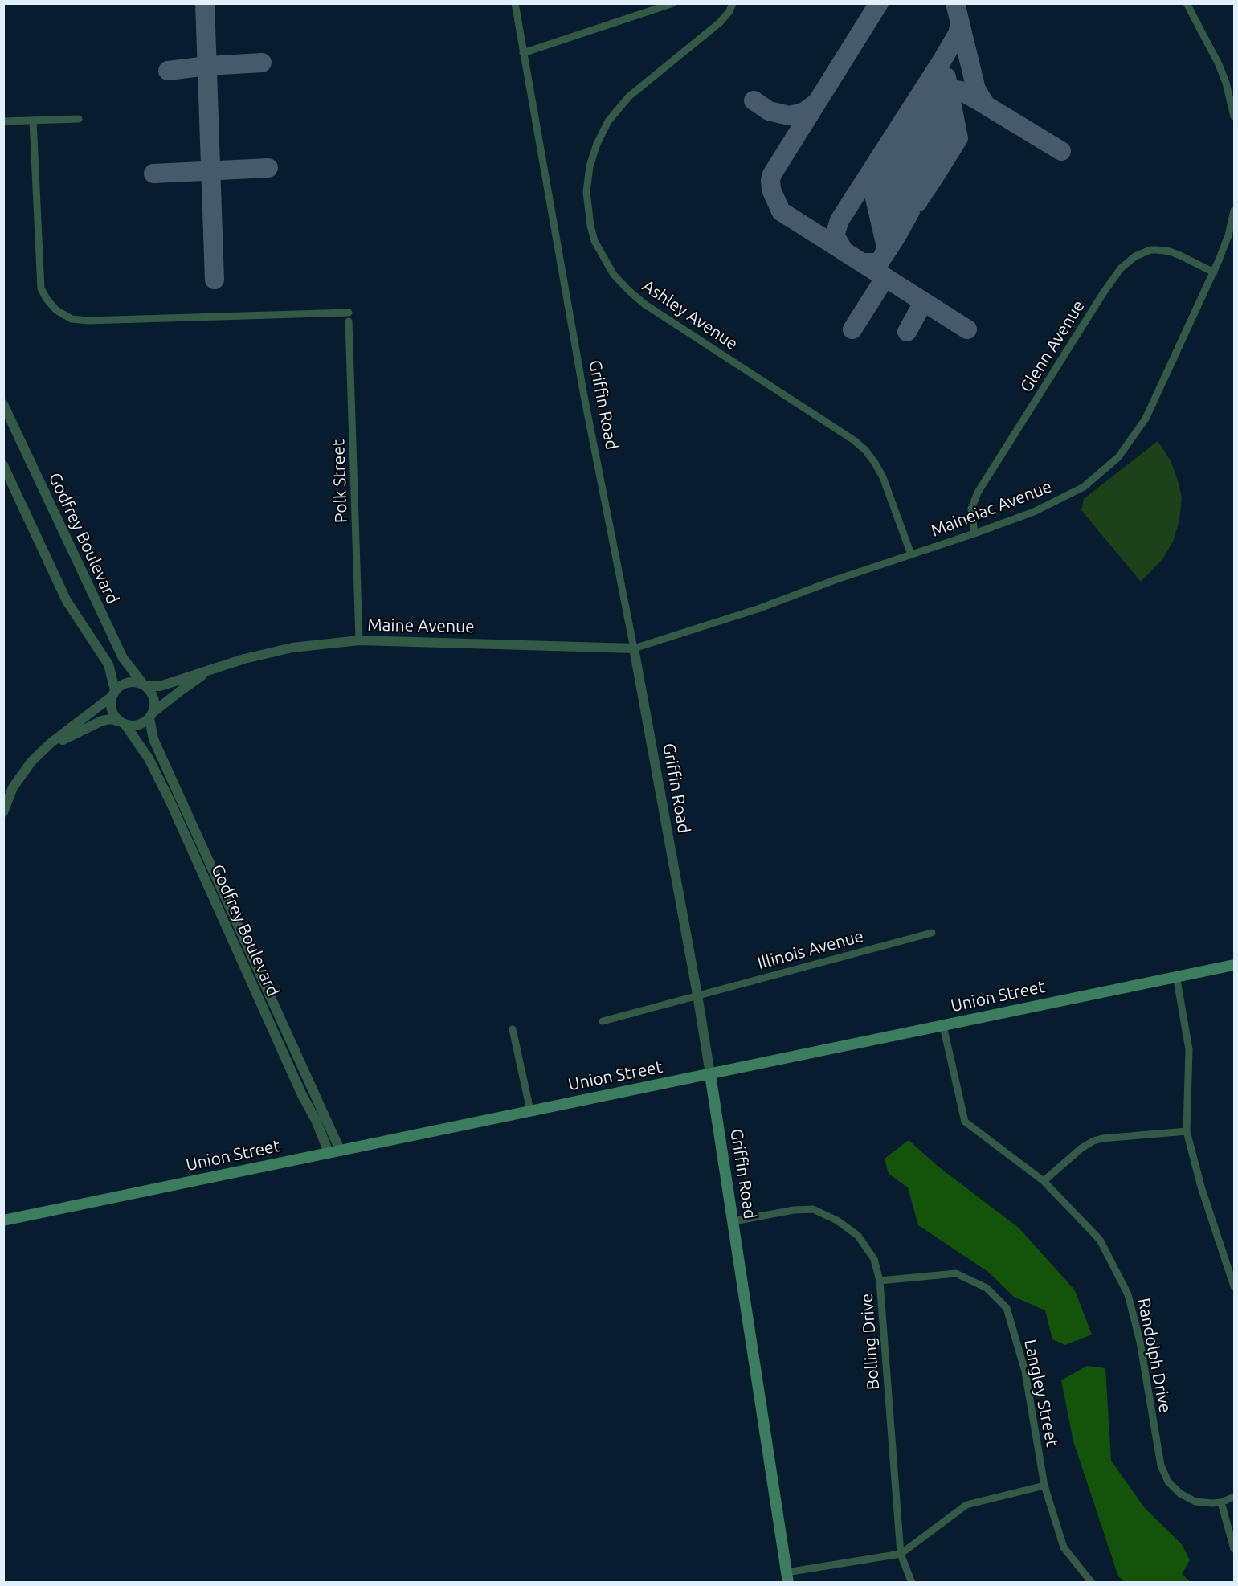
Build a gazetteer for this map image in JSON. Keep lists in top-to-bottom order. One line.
{"streets":{"main road":["Griffin Road","Union Street"],"street":["Ashley Avenue","Glenn Avenue","Polk Street","Maineiac Avenue","Godfrey Boulevard","Maine Avenue","Illinois Avenue","Bolling Drive","Randolph Drive","Langley Street"]},"crossings":[["Ashley Avenue","Maineiac Avenue"],["Glenn Avenue","Maineiac Avenue"],["Griffin Road","Maineiac Avenue"],["Griffin Road","Maine Avenue"],["Griffin Road","Illinois Avenue"],["Griffin Road","Union Street"],["Griffin Road","Bolling Drive"],["Polk Street","Maine Avenue"],["Maineiac Avenue","Maine Avenue"],["Godfrey Boulevard","Maine Avenue"],["Godfrey Boulevard","Union Street"],["Union Street","Randolph Drive"],["Bolling Drive","Langley Street"]]}
